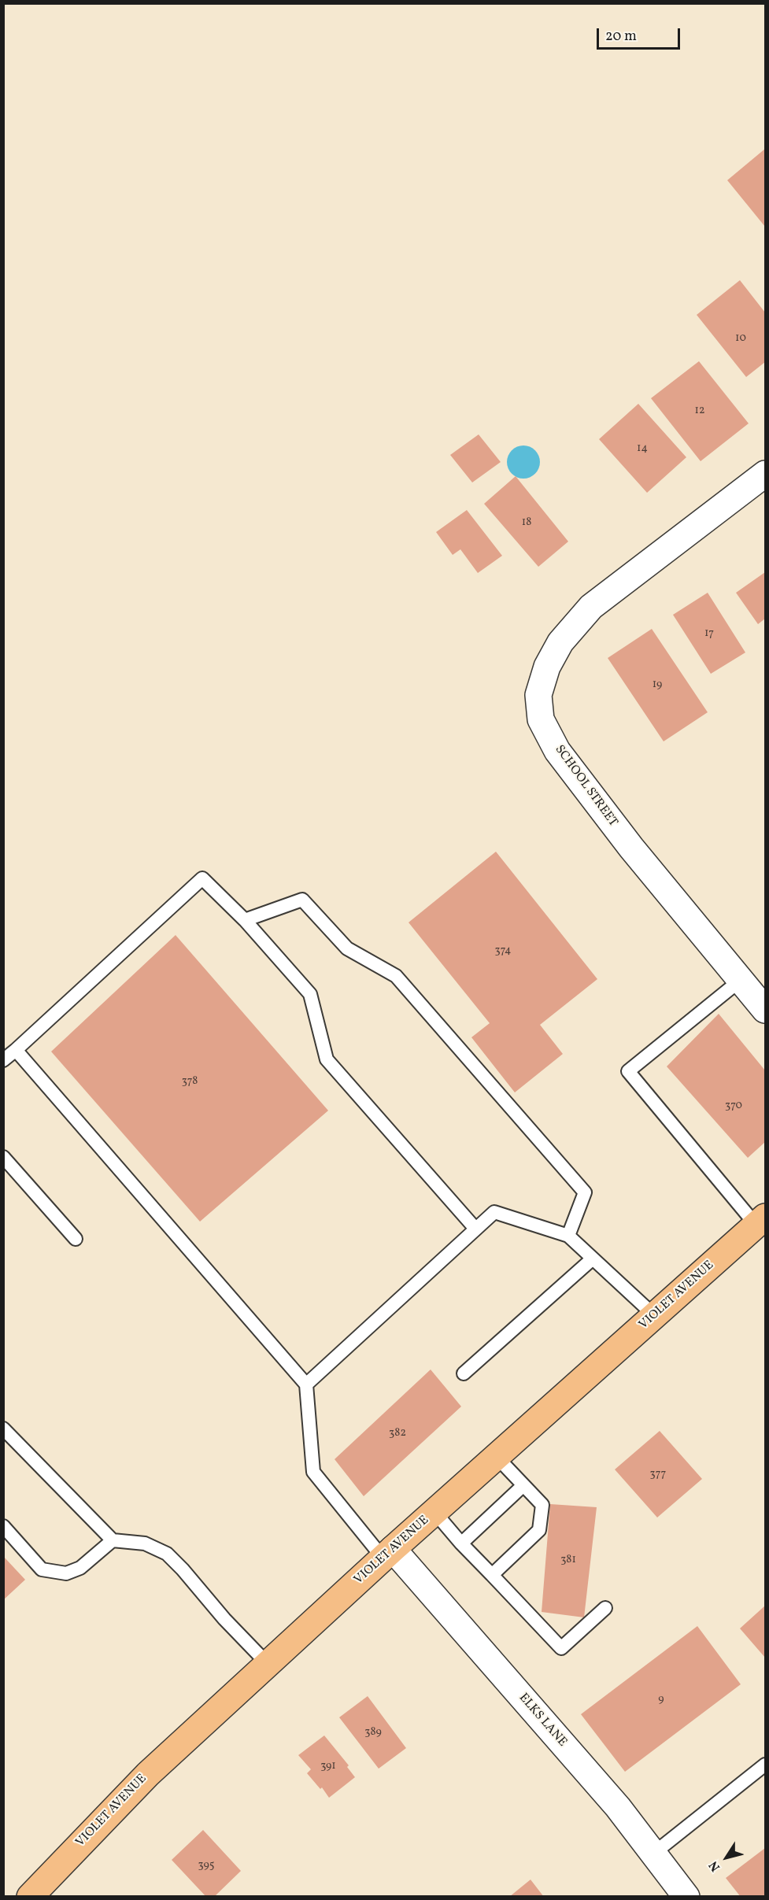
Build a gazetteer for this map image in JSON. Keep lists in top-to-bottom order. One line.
{"streets":{"main road":["VIOLET AVENUE"],"street":["SCHOOL STREET","ELKS LANE"]},"crossings":[["VIOLET AVENUE","ELKS LANE"]],"house_numbers":["10","12","14","18","17","19","374","378","370","382","377","381","9","389","391","395"],"scale_bar":"20 m","north":"bottom left"}
